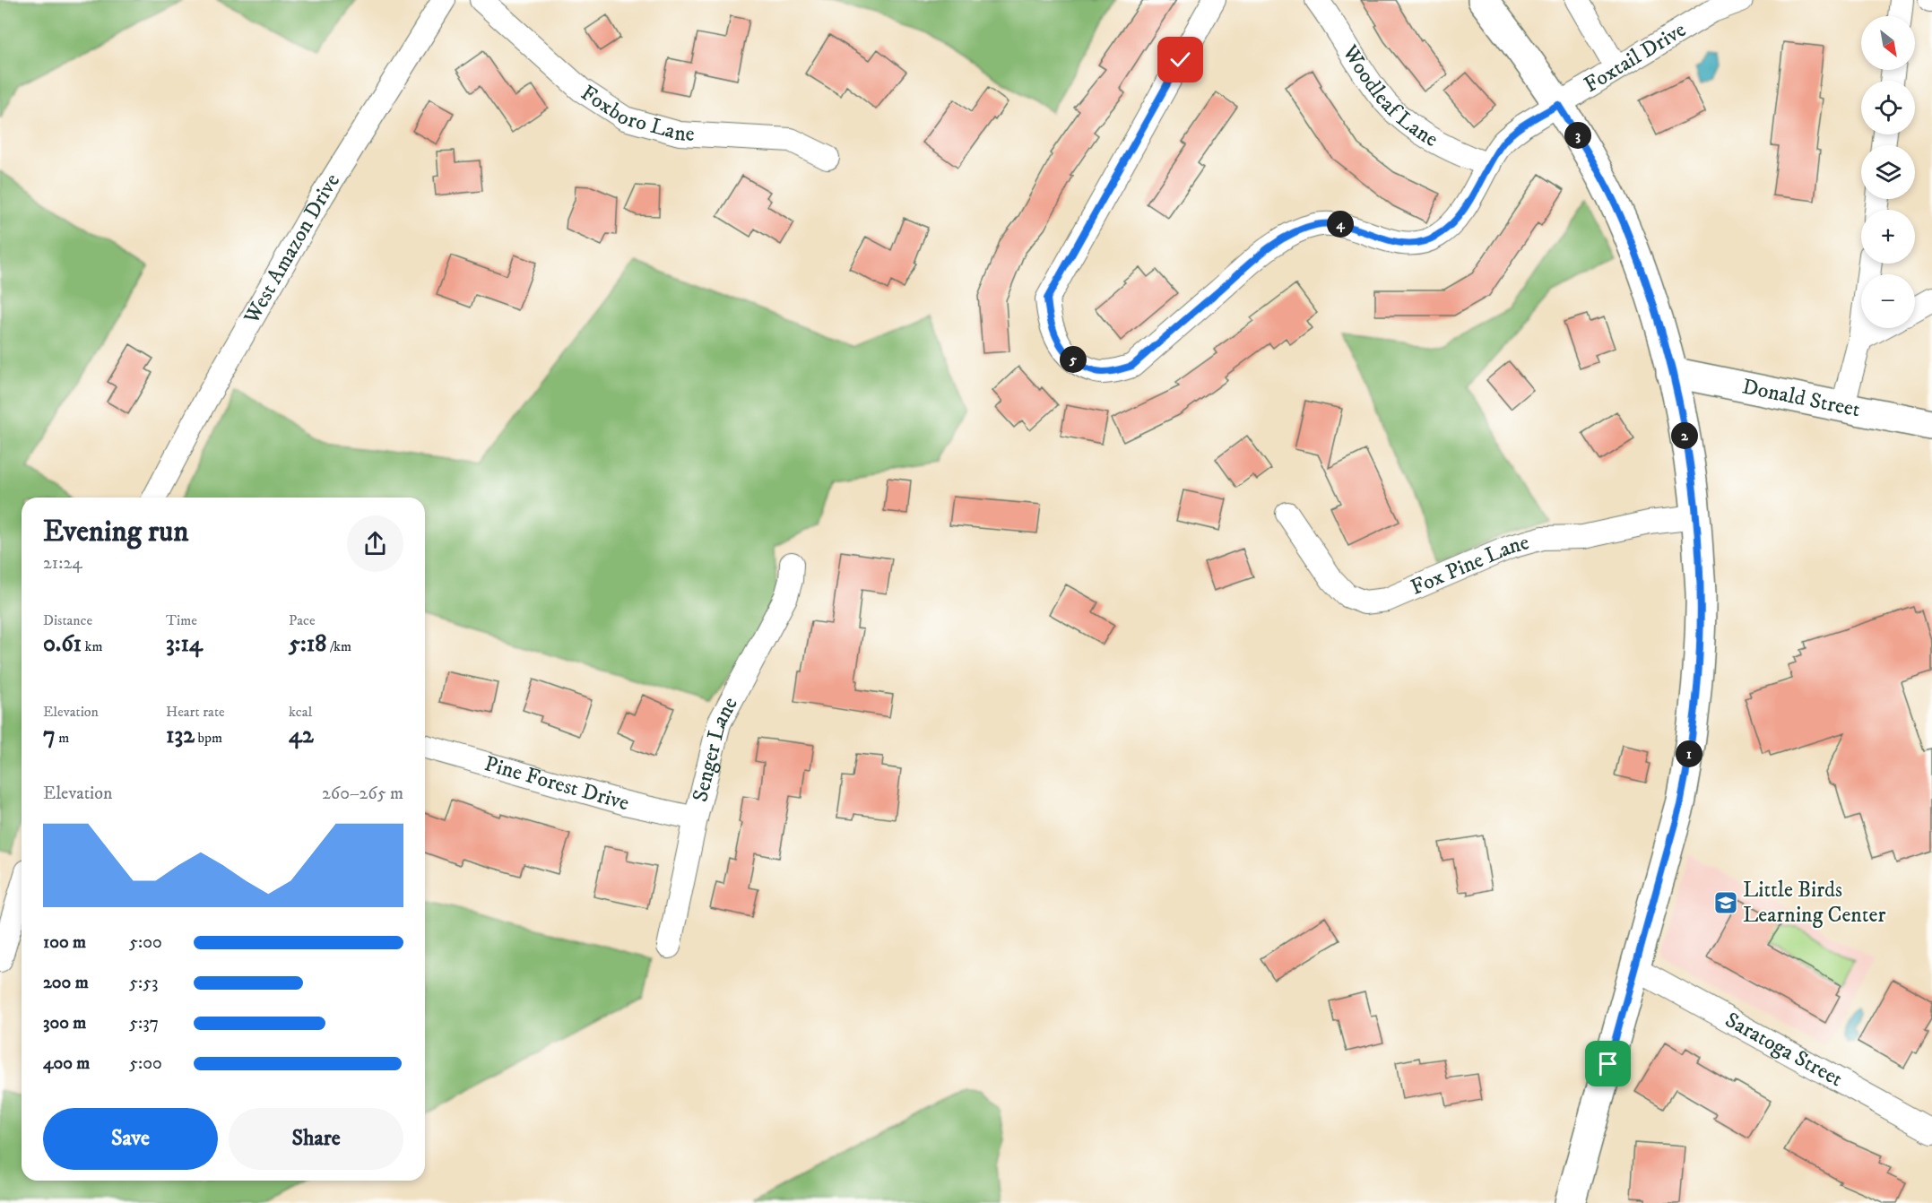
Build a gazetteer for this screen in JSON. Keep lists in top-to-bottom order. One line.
{"streets":{"main road":["Donald Street"],"street":["Foxtail Drive","Woodleaf Lane","Foxboro Lane","West Amazon Drive","Fox Pine Lane","Senger Lane","Pine Forest Drive","Saratoga Street"]},"crossings":[["Senger Lane","Pine Forest Drive"]],"places":{"school or university":["Little Birds Learning Center"]},"north":"bottom right","page":{"map_buttons":["+","−"],"pins":["3","4","5","2","1"],"heading":["Evening run","21:24"],"stats":[["Distance","0.61 km"],["Time","3:14"],["Pace","5:18 /km"],["Elevation","7 m"],["Heart rate","132 bpm"],["kcal","42"]],"chart":["Elevation","260–265 m"],"list":[{"name":"100 m","note":"5:00"},{"name":"200 m","note":"5:53"},{"name":"300 m","note":"5:37"},{"name":"400 m","note":"5:00"}],"buttons":["Save","Share"]}}
